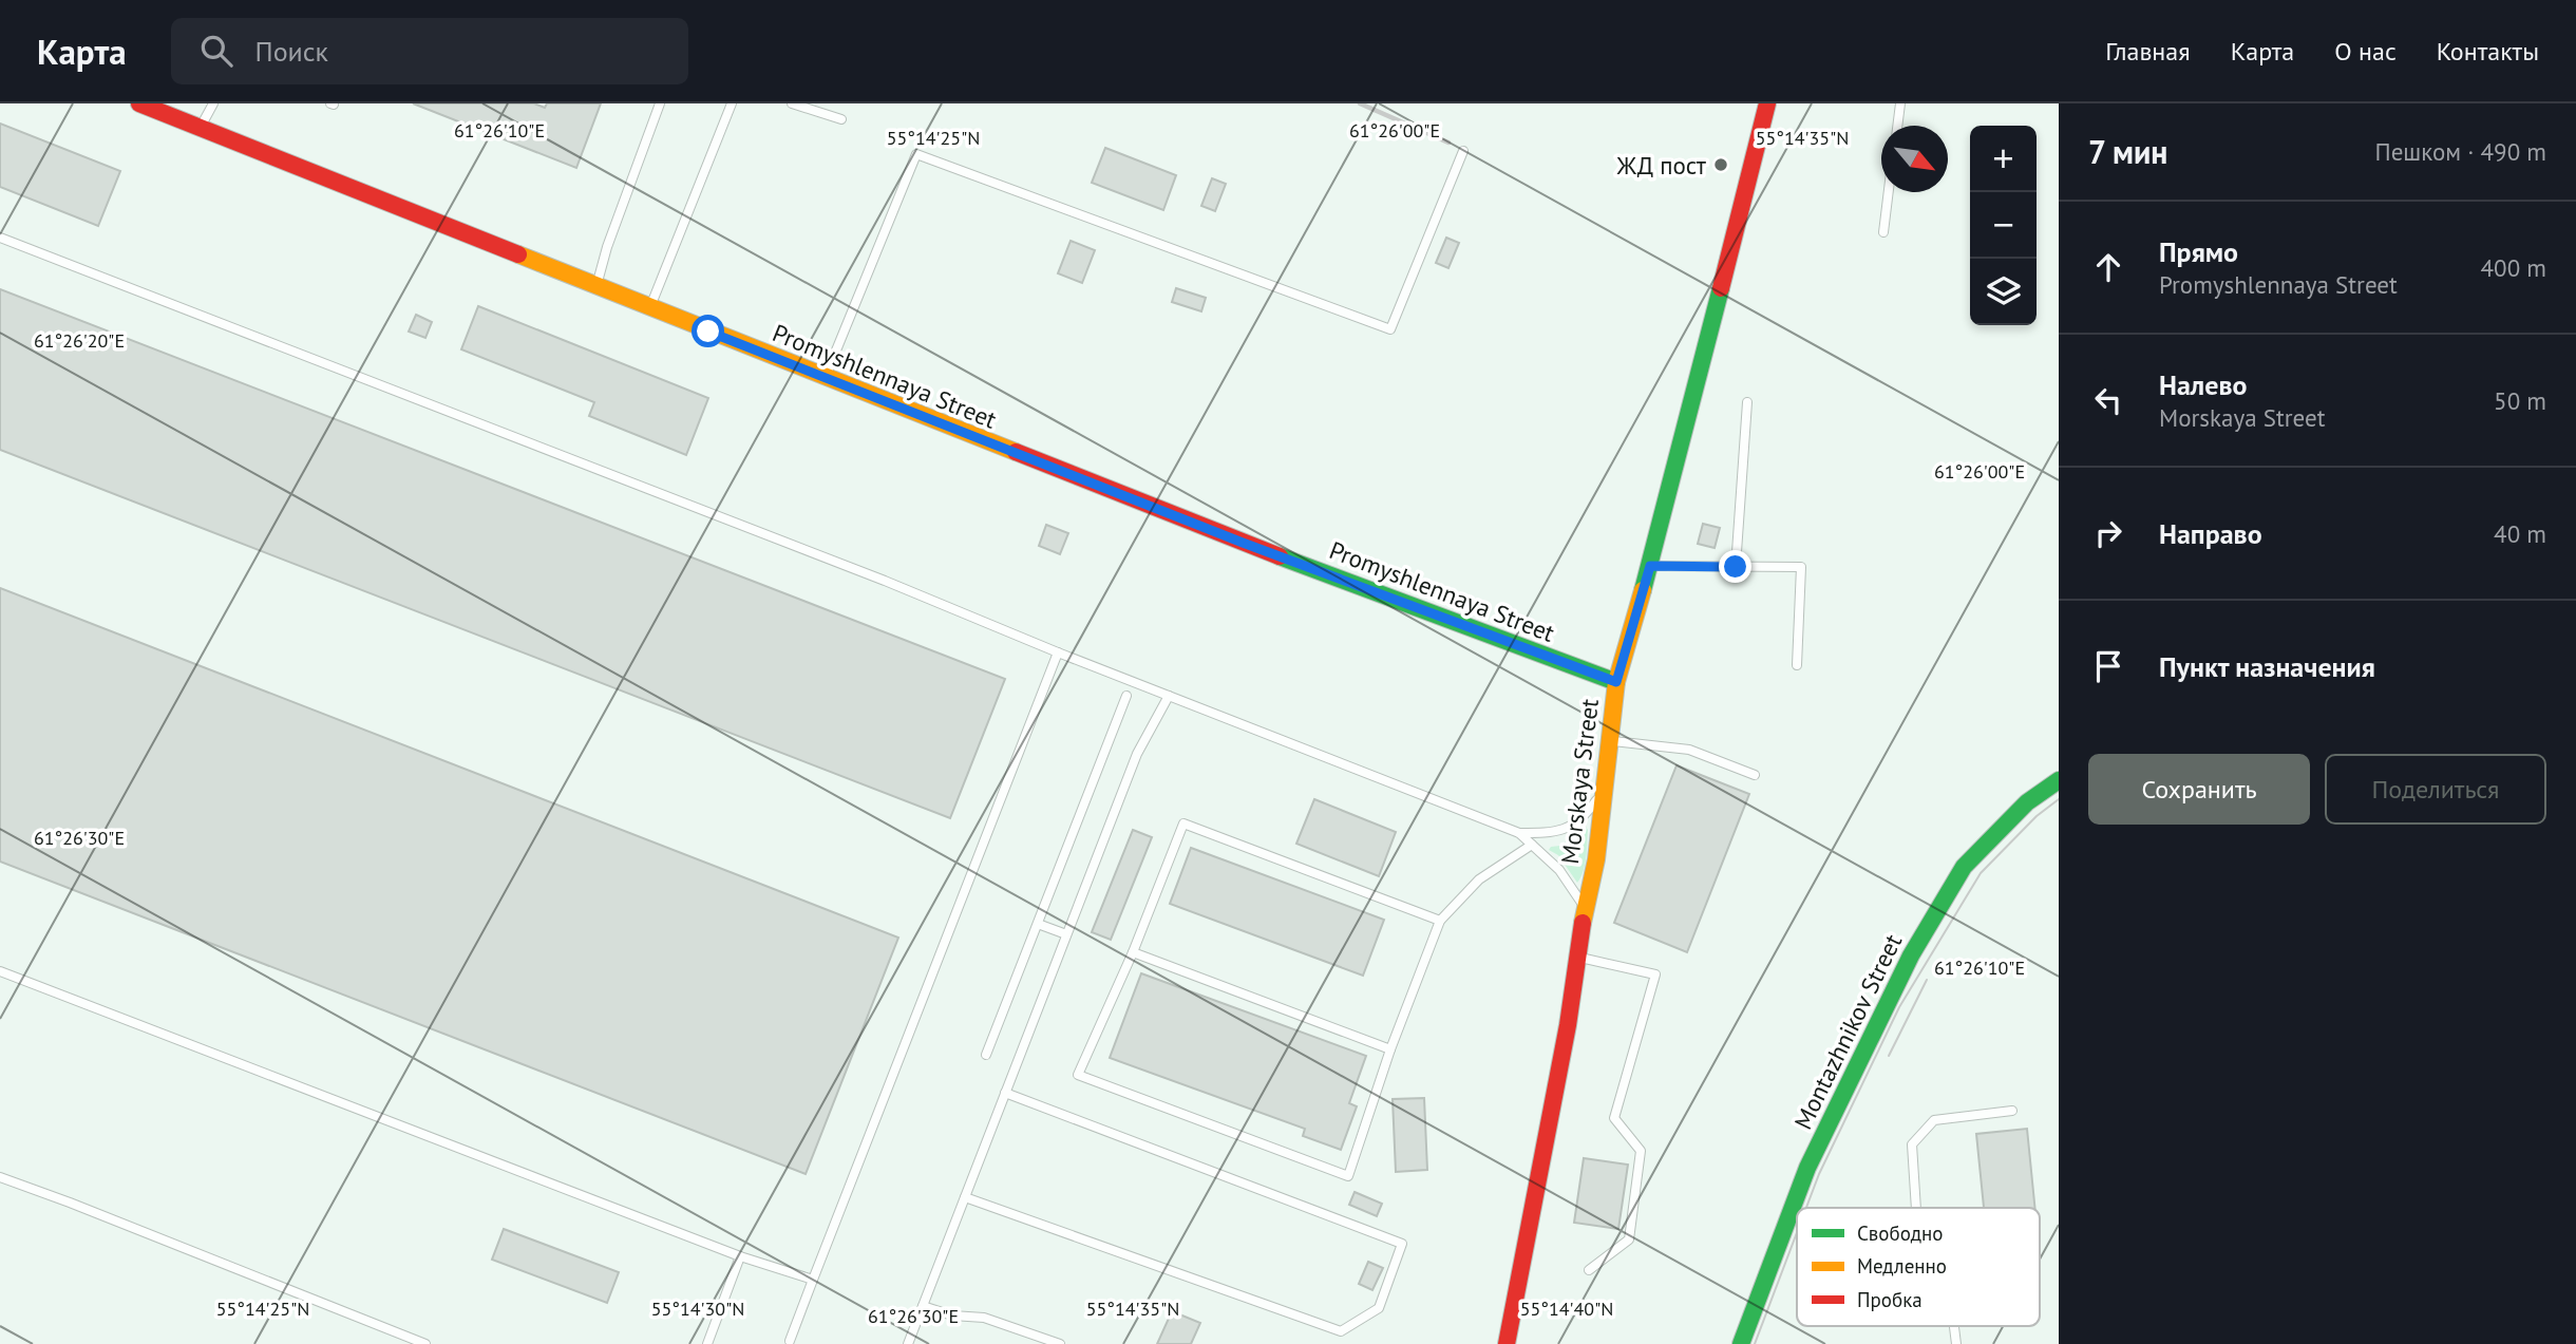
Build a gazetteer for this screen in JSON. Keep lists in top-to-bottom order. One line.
{"streets":{"street":["Promyshlennaya Street","Morskaya Street","Montazhnikov Street"]},"crossings":[["Promyshlennaya Street","Morskaya Street"]],"places":["ЖД пост"],"legend":["Свободно","Медленно","Пробка"],"north":"bottom right","page":{"header":"Карта","search":"Поиск","nav":["Главная","Карта","О нас","Контакты"],"heading":["7 мин","Пешком · 490 m"],"map_buttons":["+","−"],"list":[["Прямо","Promyshlennaya Street","400 m"],["Налево","Morskaya Street","50 m"],["Направо","40 m"],"Пункт назначения"],"buttons":["Сохранить","Поделиться"]},"coordinates":["61°26'10\"E","61°26'00\"E","55°14'25\"N","55°14'35\"N","61°26'20\"E","61°26'30\"E","55°14'30\"N","55°14'40\"N"]}
